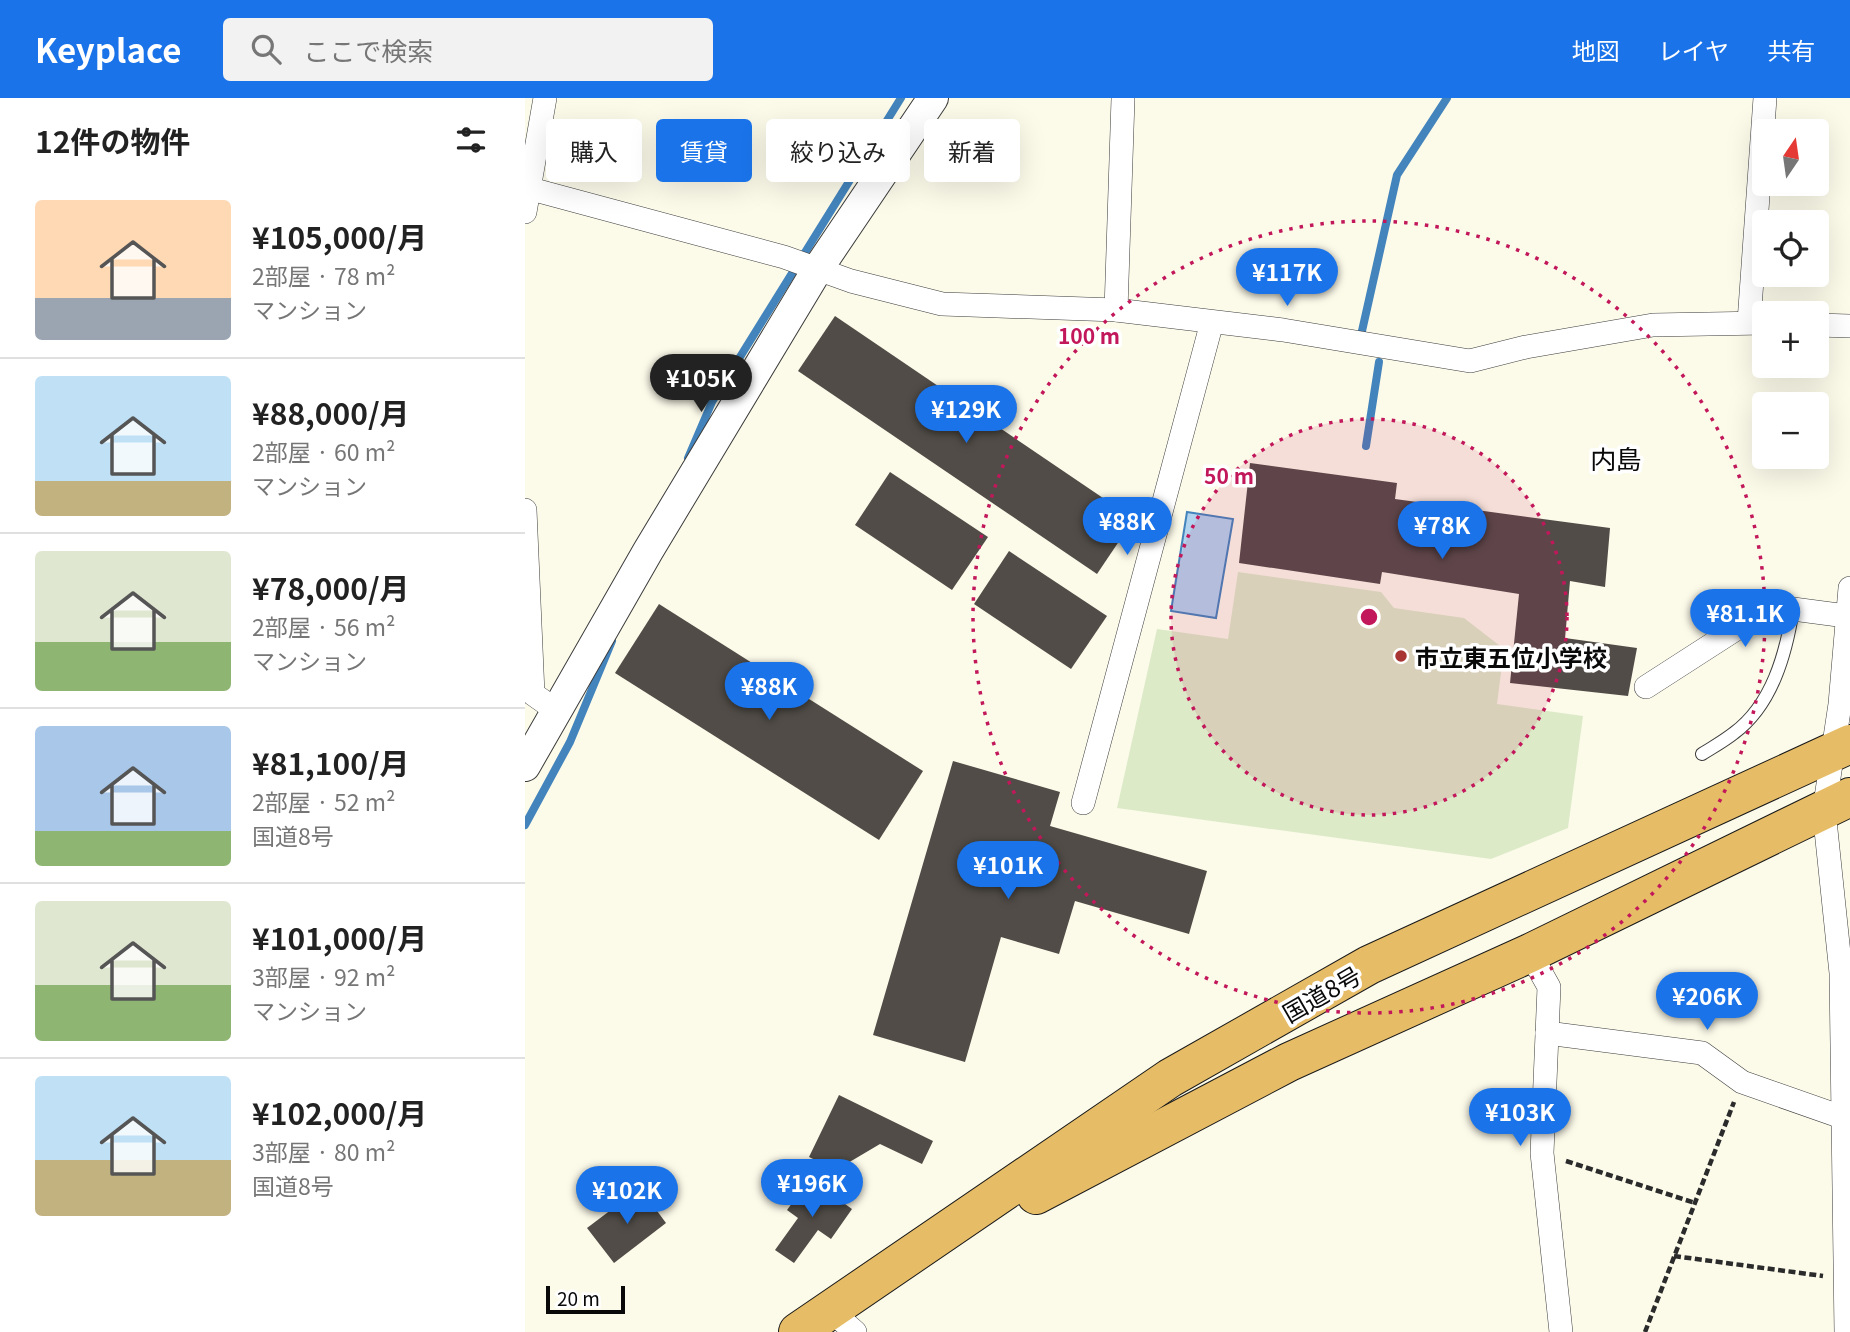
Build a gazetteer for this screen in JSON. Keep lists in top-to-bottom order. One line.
{"streets":{"highway":["国道8号"]},"districts":["内島"],"places":["市立東五位小学校"],"scale_bar":"20 m","north":"top","page":{"header":"Keyplace","search":"ここで検索","nav":["地図","レイヤ","共有"],"heading":"12件の物件","map_buttons":["+","−"],"chip":["購入","賃貸","絞り込み","新着"],"list":[{"name":"¥105,000/月","note":"2部屋 · 78 m² · マンション"},{"name":"¥88,000/月","note":"2部屋 · 60 m² · マンション"},{"name":"¥78,000/月","note":"2部屋 · 56 m² · マンション"},{"name":"¥81,100/月","note":"2部屋 · 52 m² · 国道8号"},{"name":"¥101,000/月","note":"3部屋 · 92 m² · マンション"},{"name":"¥102,000/月","note":"3部屋 · 80 m² · 国道8号"}],"price":["¥117K","¥105K","¥129K","¥88K","¥78K","¥81.1K","¥88K","¥101K","¥206K","¥103K","¥196K","¥102K"],"scale":"20 m"},"rings":["100 m","50 m"]}
